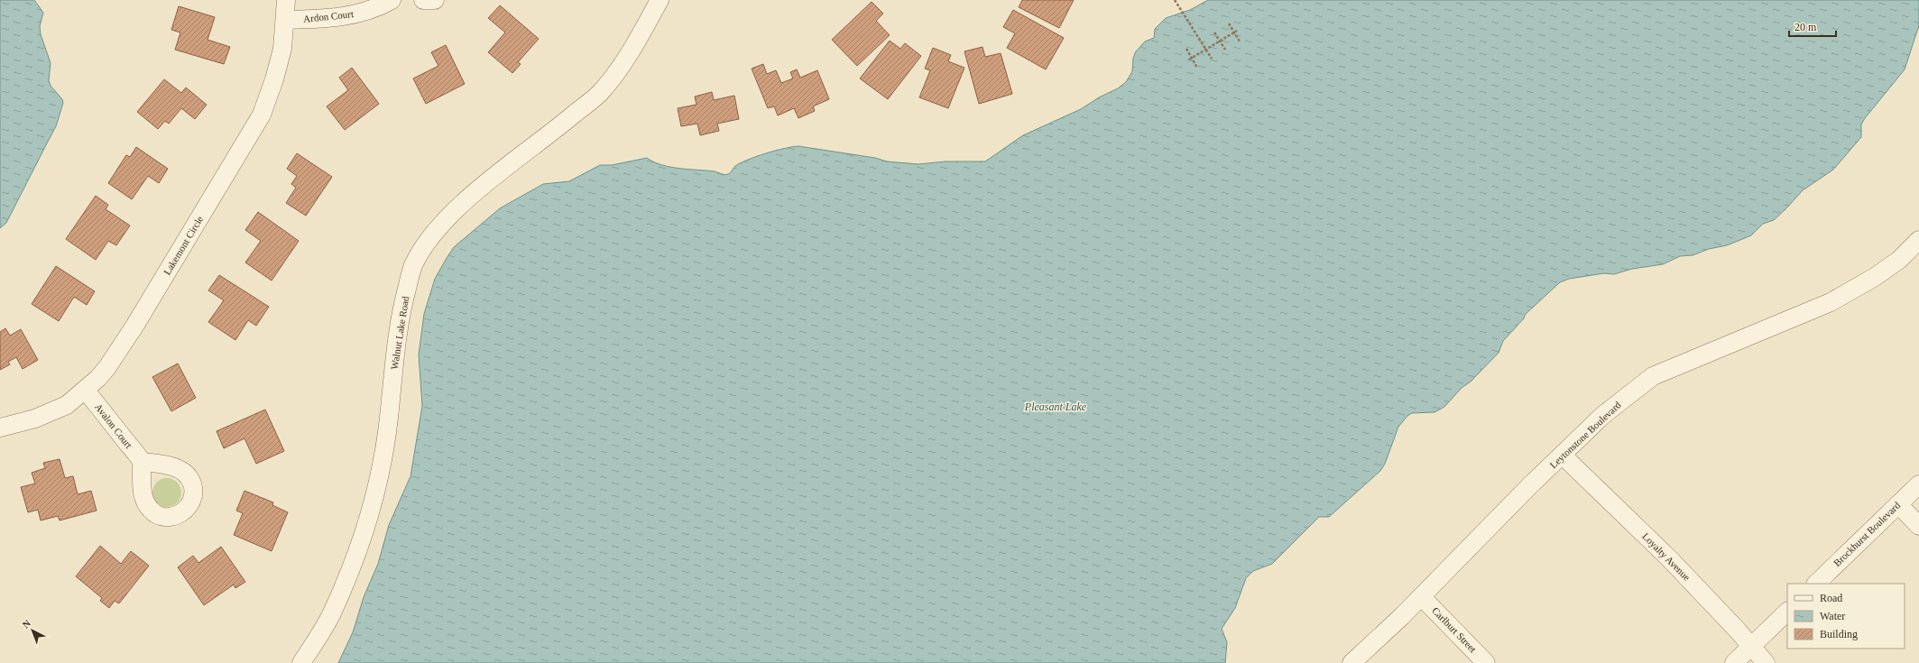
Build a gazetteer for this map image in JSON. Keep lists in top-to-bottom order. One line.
{"streets":{"street":["Ardon Court","Lakemont Circle","Walnut Lake Road","Avalon Court","Leytonstone Boulevard","Brockhurst Boulevard","Loyalty Avenue","Carlburt Street"]},"crossings":[["Ardon Court","Lakemont Circle"],["Lakemont Circle","Avalon Court"],["Leytonstone Boulevard","Loyalty Avenue"],["Leytonstone Boulevard","Carlburt Street"]],"water":["Pleasant Lake"],"legend":["Road","Water","Building"],"scale_bar":"20 m","north":"top left"}
